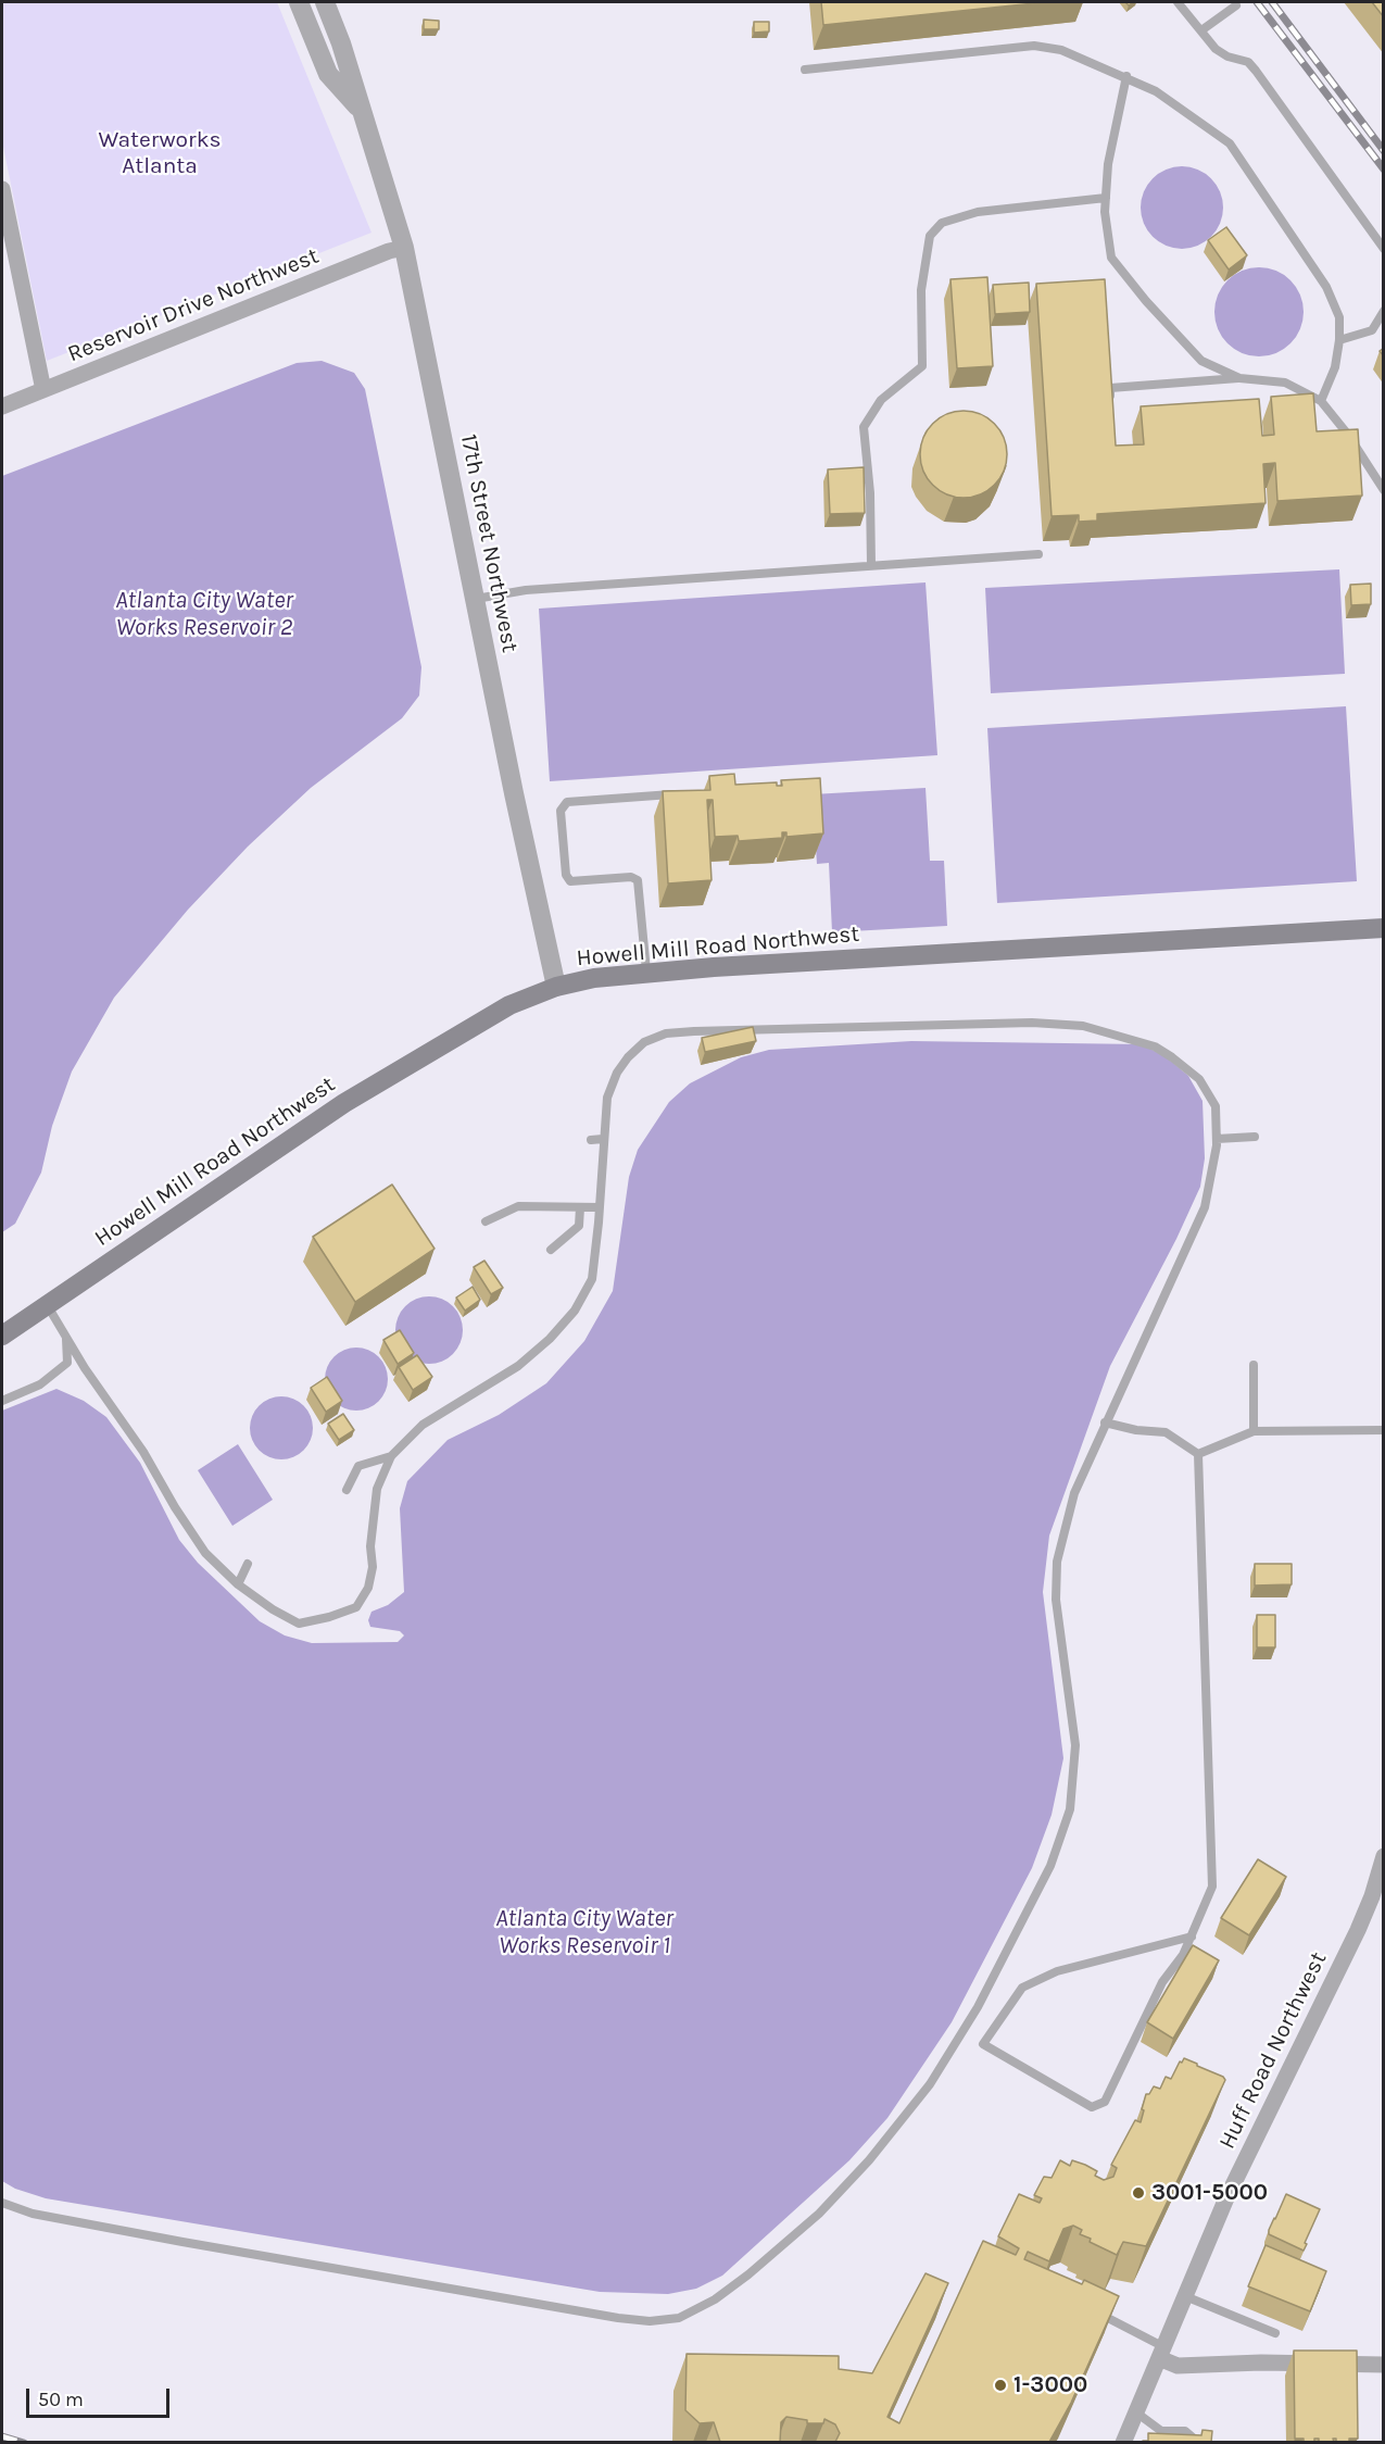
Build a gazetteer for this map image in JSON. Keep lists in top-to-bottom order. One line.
{"streets":{"main road":["Howell Mill Road Northwest"],"street":["Reservoir Drive Northwest","17th Street Northwest","Huff Road Northwest"]},"crossings":[["Reservoir Drive Northwest","17th Street Northwest"],["17th Street Northwest","Howell Mill Road Northwest"]],"water":["Atlanta City Water Works Reservoir 2","Atlanta City Water Works Reservoir 1"],"parks":["Waterworks Atlanta"],"places":["3001-5000","1-3000"],"scale_bar":"50 m"}
